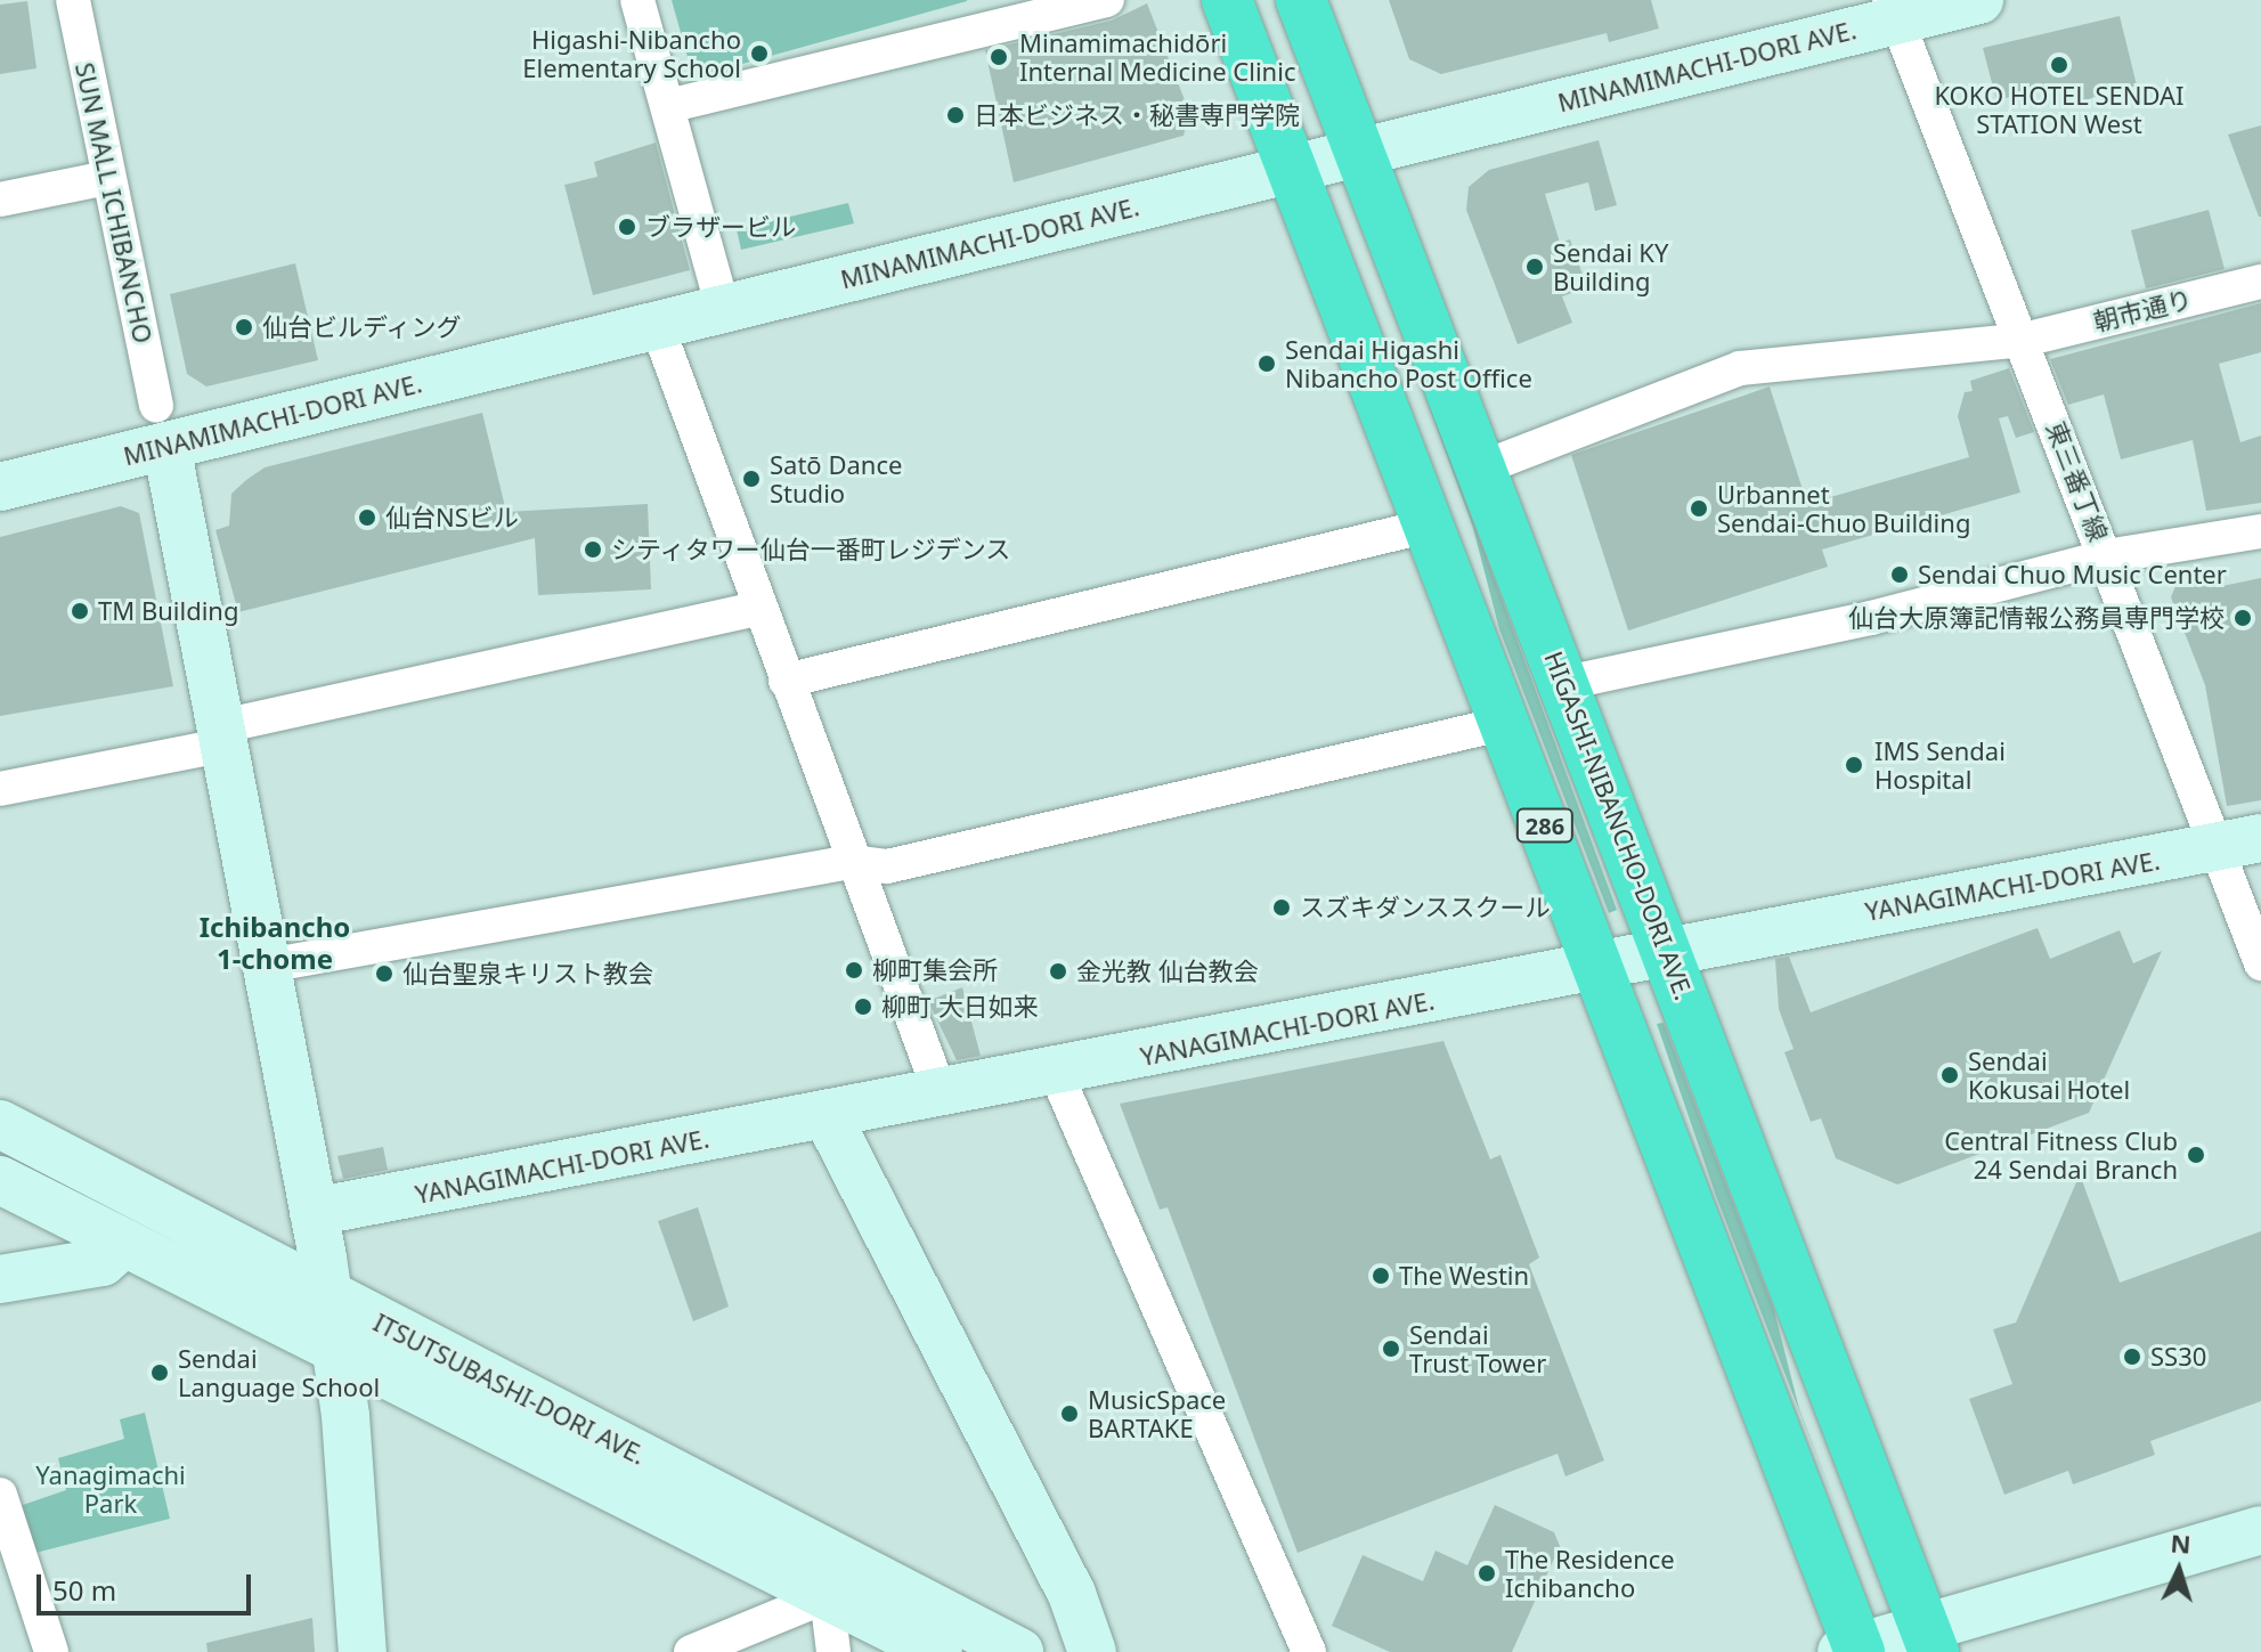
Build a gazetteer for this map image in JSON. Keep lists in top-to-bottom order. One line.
{"streets":{"highway":["286","HIGASHI-NIBANCHO-DORI AVE."],"street":["MINAMIMACHI-DORI AVE.","SUN MALL ICHIBANCHO","朝市通り","東三番丁線","YANAGIMACHI-DORI AVE.","ITSUTSUBASHI-DORI AVE."]},"crossings":[["MINAMIMACHI-DORI AVE.","SUN MALL ICHIBANCHO"],["MINAMIMACHI-DORI AVE.","東三番丁線"],["MINAMIMACHI-DORI AVE.","286"],["MINAMIMACHI-DORI AVE.","HIGASHI-NIBANCHO-DORI AVE."],["朝市通り","東三番丁線"],["朝市通り","HIGASHI-NIBANCHO-DORI AVE."],["東三番丁線","YANAGIMACHI-DORI AVE."],["286","YANAGIMACHI-DORI AVE."],["HIGASHI-NIBANCHO-DORI AVE.","YANAGIMACHI-DORI AVE."]],"districts":["Ichibancho 1-chome"],"parks":["Yanagimachi Park"],"places":["Higashi-Nibancho Elementary School","Minamimachidōri Internal Medicine Clinic","KOKO HOTEL SENDAI STATION West","日本ビジネス・秘書専門学院","ブラザービル","Sendai KY Building","仙台ビルディング","Sendai Higashi Nibancho Post Office","Satō Dance Studio","Urbannet Sendai-Chuo Building","仙台NSビル","シティタワー仙台一番町レジデンス","Sendai Chuo Music Center","TM Building","仙台大原簿記情報公務員専門学校","IMS Sendai Hospital","スズキダンススクール","柳町集会所","金光教 仙台教会","仙台聖泉キリスト教会","柳町 大日如来","Sendai Kokusai Hotel","Central Fitness Club 24 Sendai Branch","The Westin","Sendai Trust Tower","SS30","Sendai Language School","MusicSpace BARTAKE","The Residence Ichibancho"],"scale_bar":"50 m","north":"top"}
